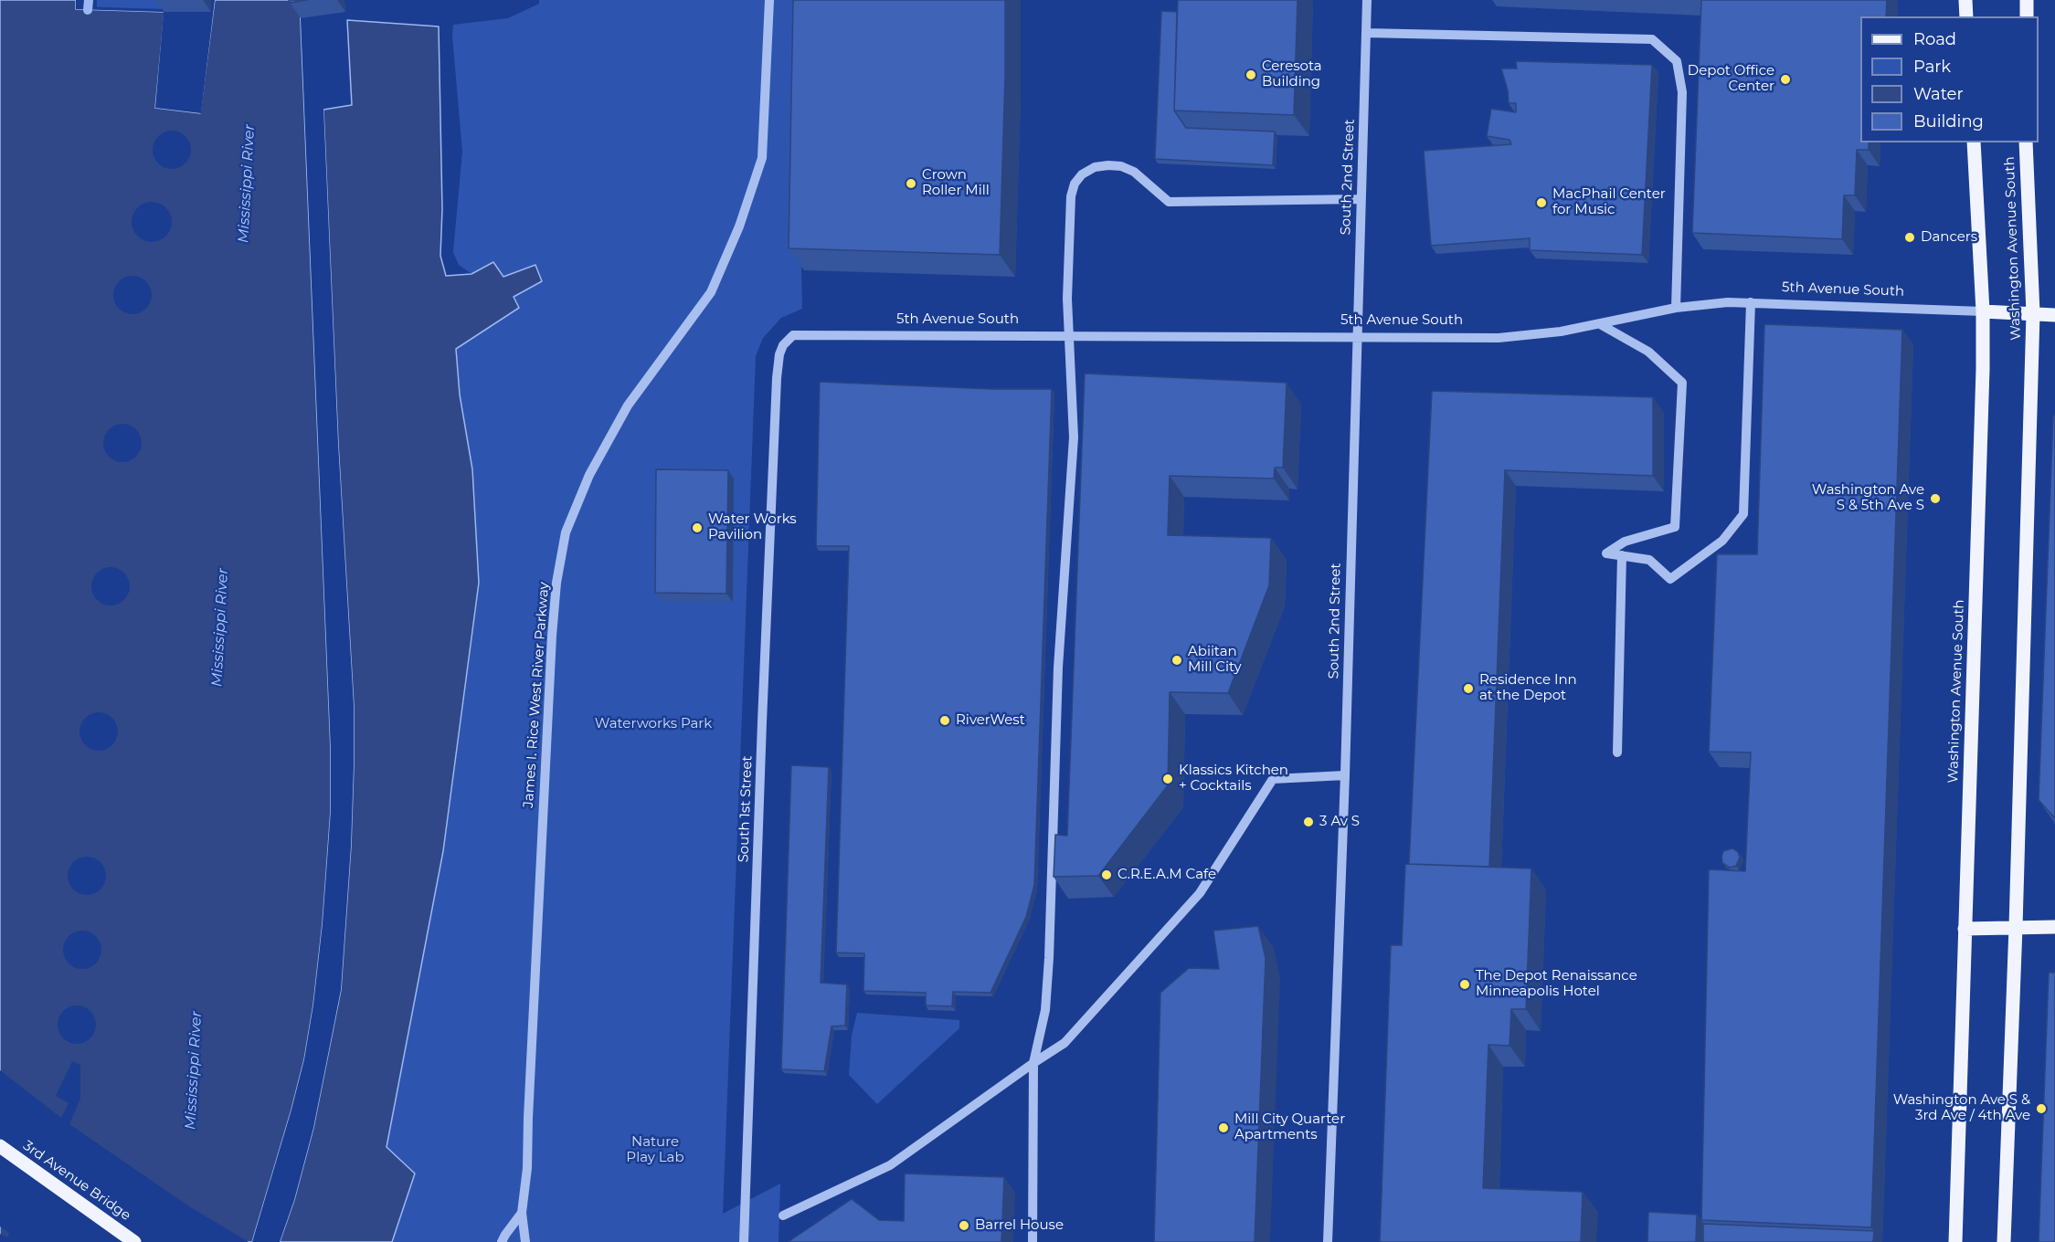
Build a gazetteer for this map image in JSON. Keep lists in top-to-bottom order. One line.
{"streets":{"main road":["Washington Avenue South","5th Avenue South","3rd Avenue Bridge"],"street":["South 2nd Street","James I. Rice West River Parkway","South 1st Street"]},"crossings":[["South 2nd Street","5th Avenue South"],["Washington Avenue South","5th Avenue South"],["5th Avenue South","South 1st Street"]],"water":["Mississippi River"],"parks":["Waterworks Park","Nature Play Lab"],"places":["Ceresota Building","Depot Office Center","Crown Roller Mill","MacPhail Center for Music","Dancers","Washington Ave S & 5th Ave S","Water Works Pavilion","Abiitan Mill City","Residence Inn at the Depot","RiverWest","Klassics Kitchen + Cocktails","3 Av S","C.R.E.A.M Cafe","The Depot Renaissance Minneapolis Hotel","Washington Ave S & 3rd Ave / 4th Ave","Mill City Quarter Apartments","Barrel House"],"legend":["Road","Park","Water","Building"]}
